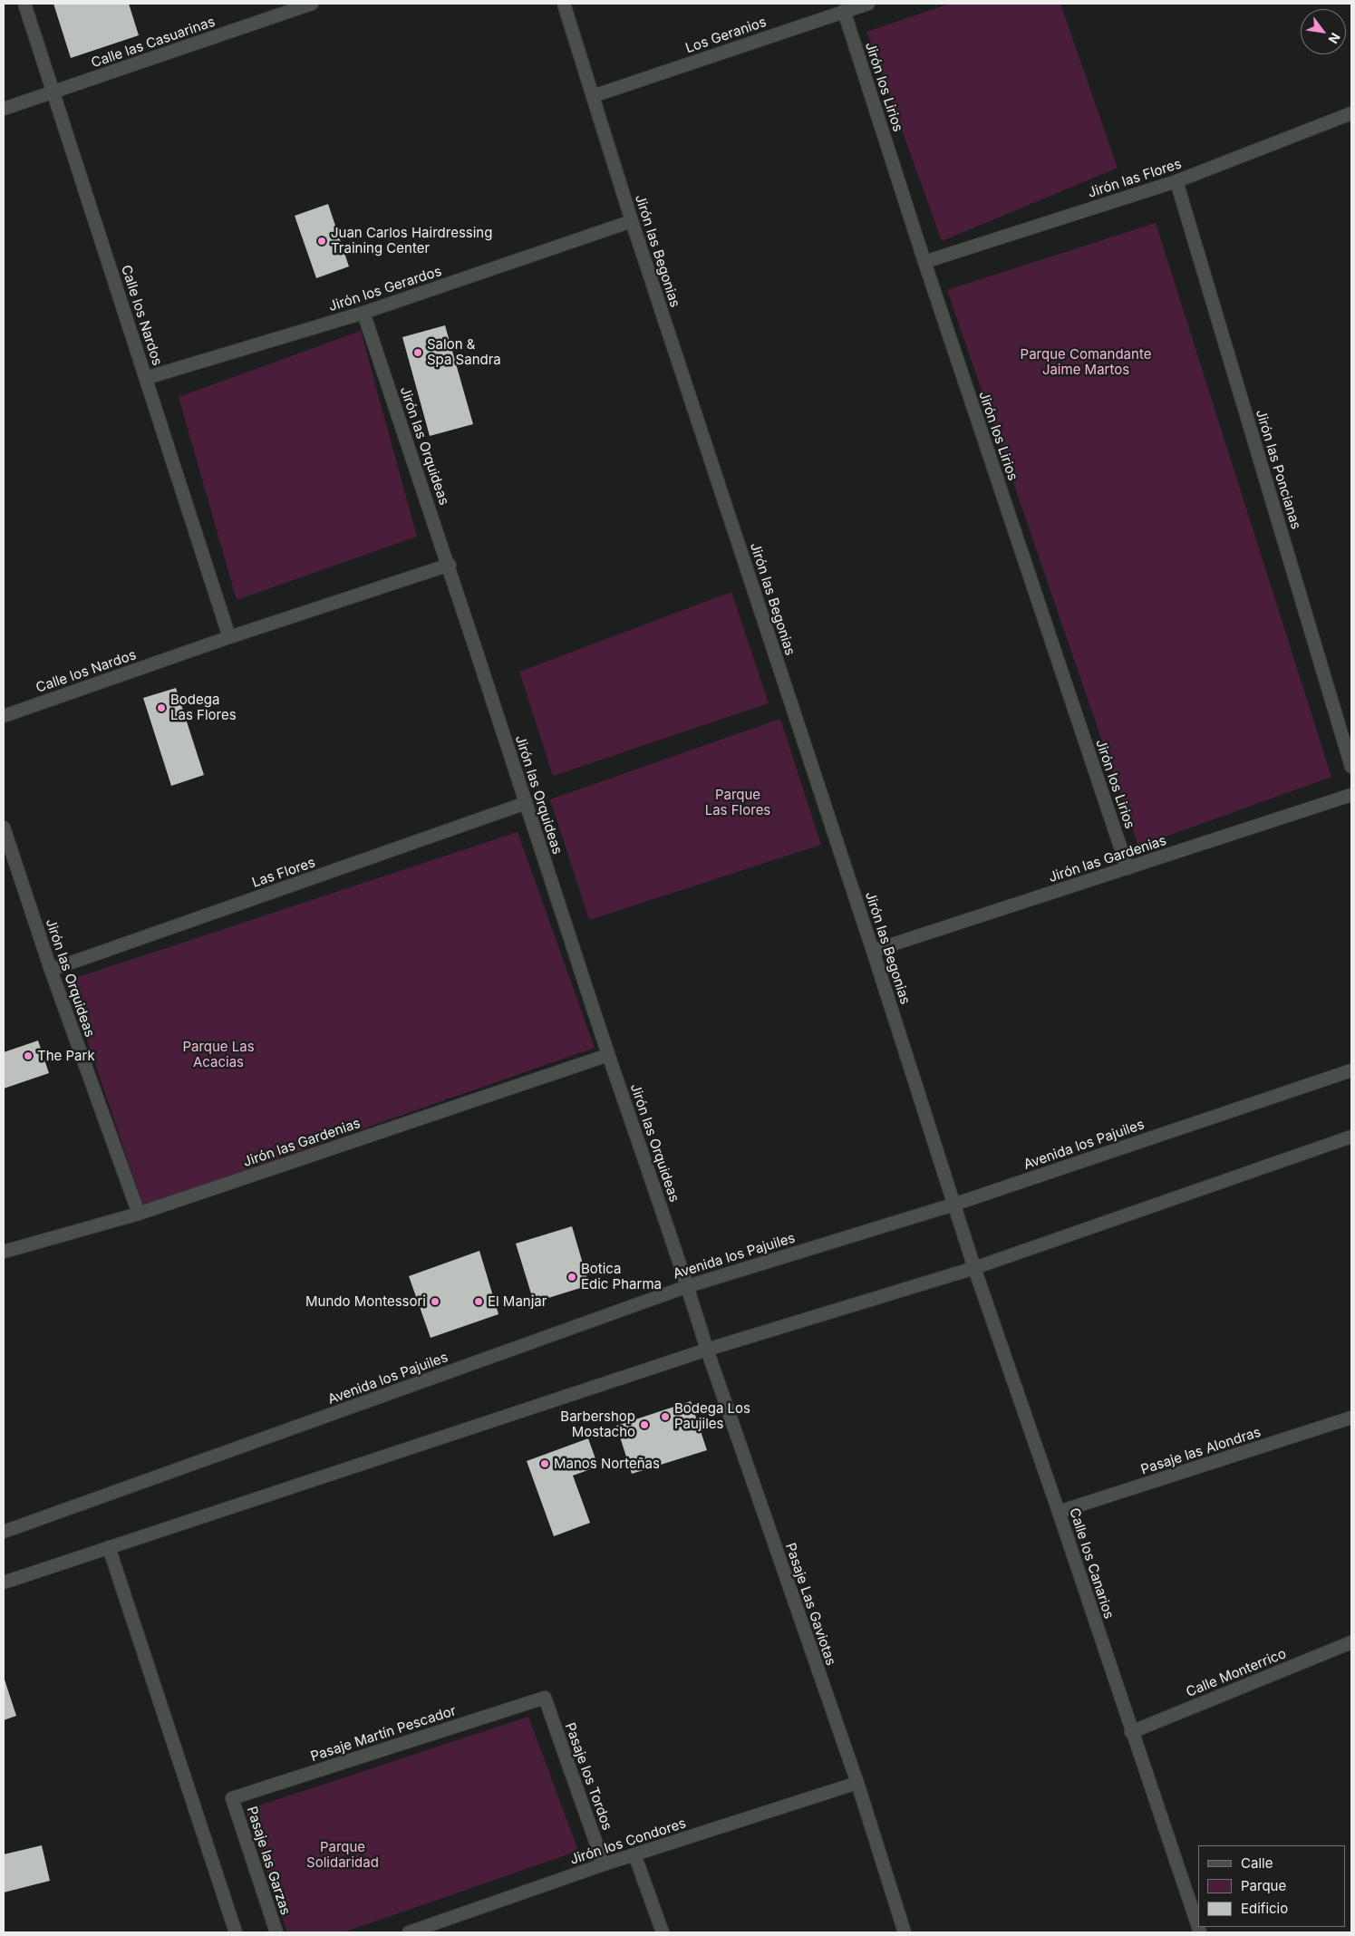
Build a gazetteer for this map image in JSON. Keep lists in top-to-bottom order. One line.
{"streets":{"street":["Los Geranios","Calle las Casuarinas","Jirón los Lirios","Jirón las Flores","Jirón las Begonias","Jirón los Gerardos","Calle los Nardos","Jirón las Orquideas","Jirón las Poncianas","Jirón las Gardenias","Las Flores","Avenida los Pajuiles","Pasaje las Alondras","Calle los Canarios","Pasaje Las Gaviotas","Calle Monterrico","Pasaje Martín Pescador","Pasaje los Tordos","Jirón los Condores","Pasaje las Garzas"]},"crossings":[["Los Geranios","Jirón los Lirios"],["Los Geranios","Jirón las Begonias"],["Calle las Casuarinas","Calle los Nardos"],["Jirón los Lirios","Jirón las Flores"],["Jirón los Lirios","Jirón las Gardenias"],["Jirón las Flores","Jirón las Poncianas"],["Jirón las Begonias","Jirón los Gerardos"],["Jirón las Begonias","Jirón las Gardenias"],["Jirón las Begonias","Avenida los Pajuiles"],["Jirón las Begonias","Calle los Canarios"],["Jirón los Gerardos","Calle los Nardos"],["Jirón los Gerardos","Jirón las Orquideas"],["Calle los Nardos","Jirón las Orquideas"],["Jirón las Orquideas","Jirón las Gardenias"],["Jirón las Orquideas","Las Flores"],["Jirón las Orquideas","Avenida los Pajuiles"],["Jirón las Orquideas","Pasaje Las Gaviotas"],["Avenida los Pajuiles","Calle los Canarios"],["Avenida los Pajuiles","Pasaje Las Gaviotas"],["Pasaje las Alondras","Calle los Canarios"],["Calle los Canarios","Calle Monterrico"],["Pasaje Las Gaviotas","Jirón los Condores"],["Pasaje Martín Pescador","Pasaje los Tordos"],["Pasaje Martín Pescador","Pasaje las Garzas"],["Pasaje los Tordos","Jirón los Condores"]],"parks":["Parque Comandante Jaime Martos","Parque Las Flores","Parque Las Acacias","Parque Solidaridad"],"places":["Juan Carlos Hairdressing Training Center","Salon & Spa Sandra","Bodega Las Flores","The Park","Botica Edic Pharma","Mundo Montessori","El Manjar","Bodega Los Paujiles","Barbershop Mostacho","Manos Norteñas"],"legend":["Calle","Parque","Edificio"],"north":"bottom right"}
